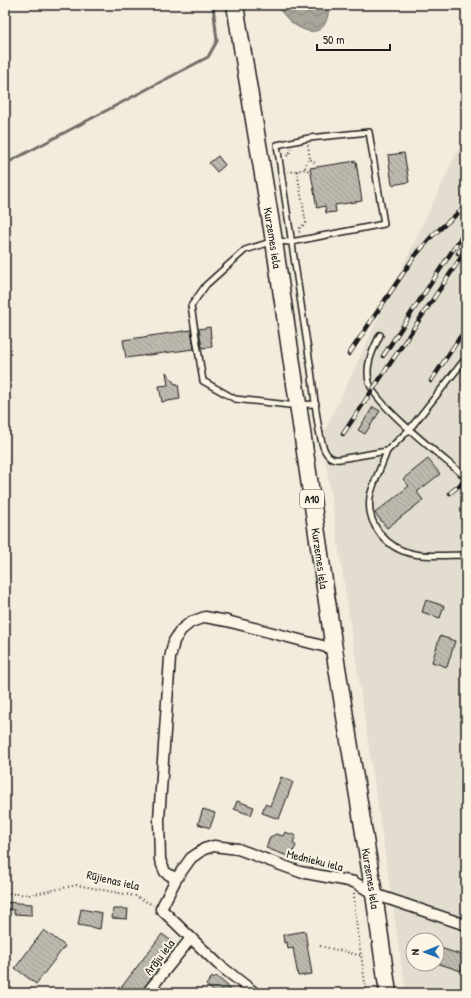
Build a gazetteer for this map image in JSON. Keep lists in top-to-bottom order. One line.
{"streets":{"highway":["Kurzemes iela","A10"],"street":["Mednieku iela","Arāju iela"],"path":["Rūjienas iela"]},"crossings":[["Kurzemes iela","Mednieku iela"],["Mednieku iela","Rūjienas iela"]],"scale_bar":"50 m","north":"left"}
